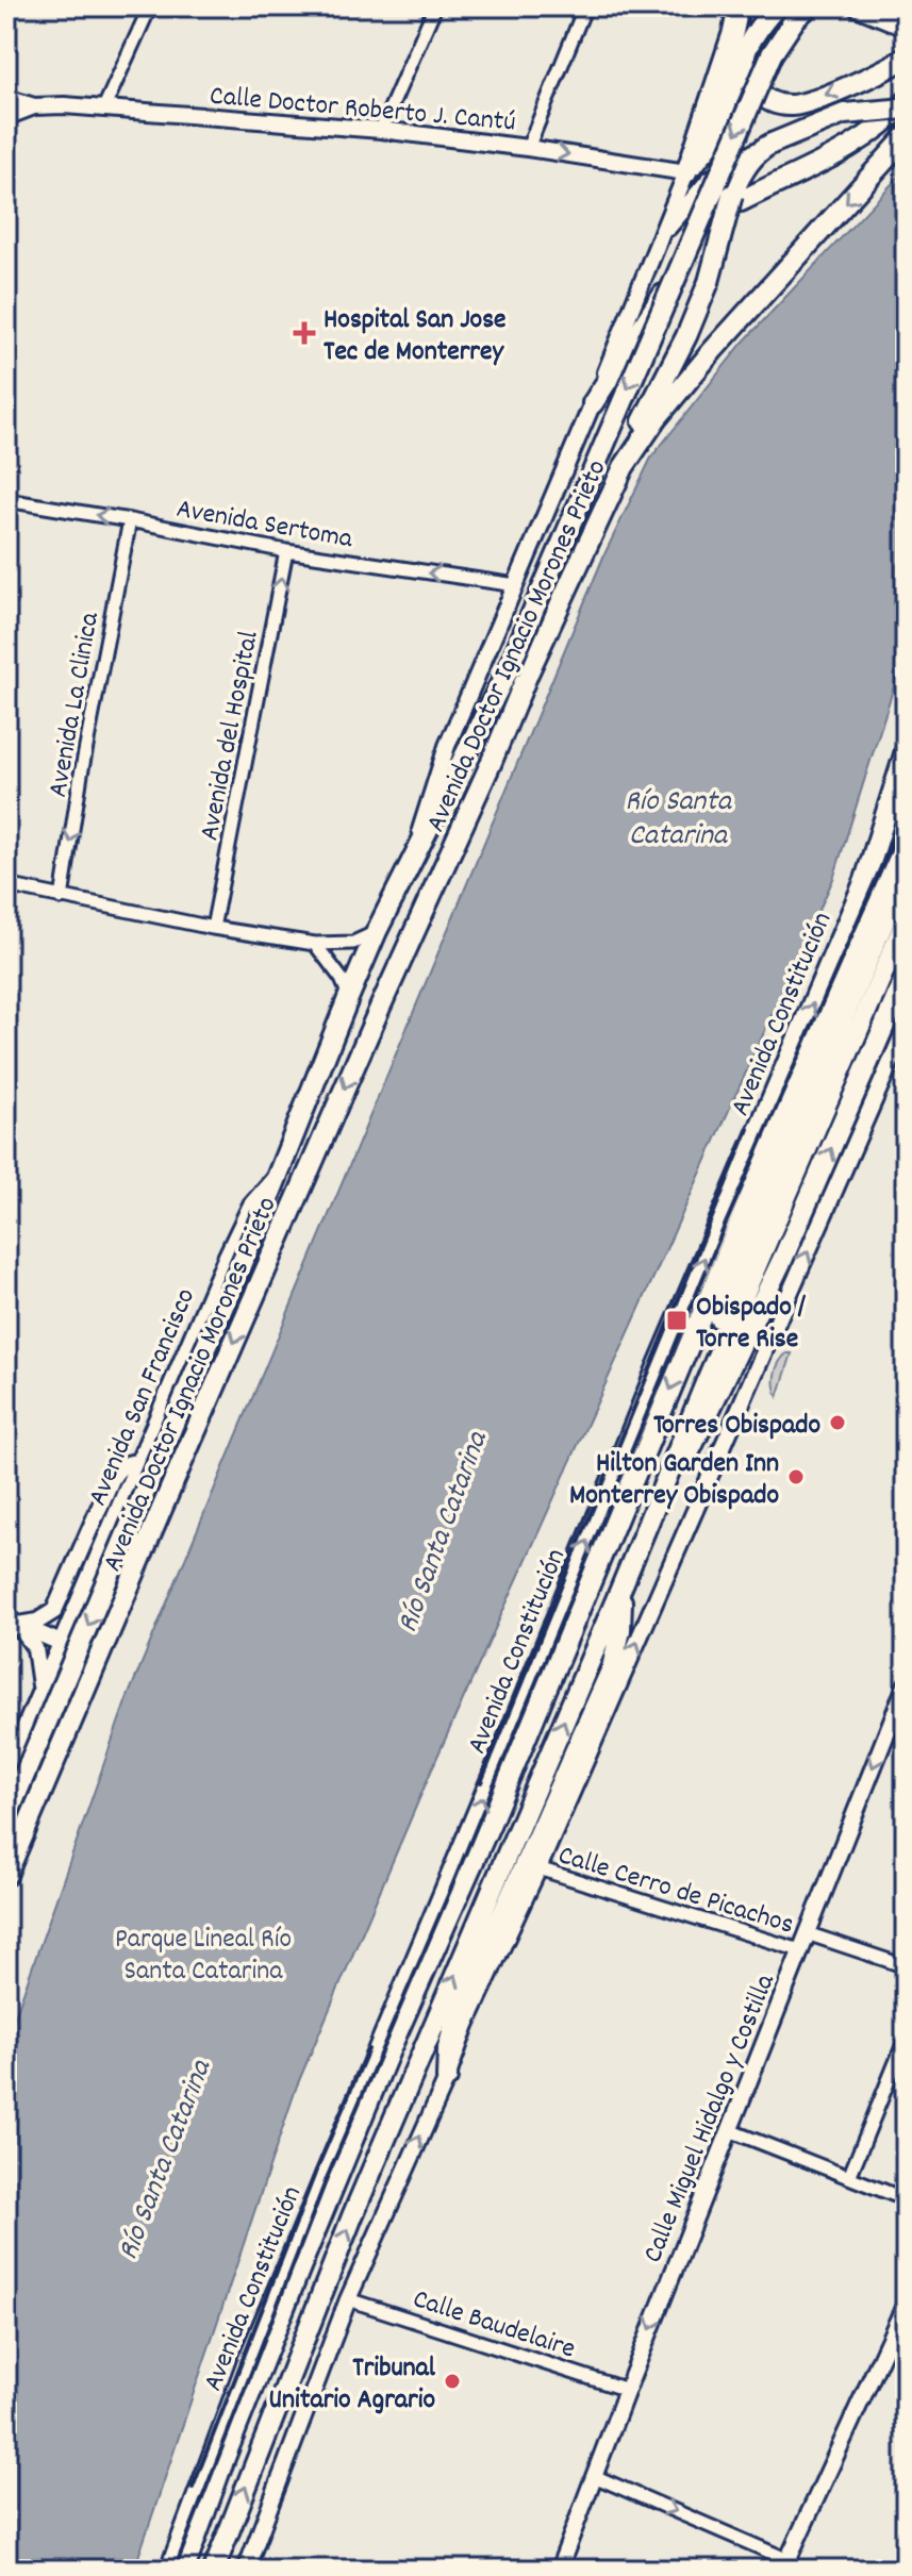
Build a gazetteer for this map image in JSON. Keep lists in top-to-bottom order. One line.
{"streets":{"main road":["Avenida Doctor Ignacio Morones Prieto","Avenida Constitución"],"street":["Calle Doctor Roberto J. Cantú","Avenida Sertoma","Avenida La Clinica","Avenida del Hospital","Avenida San Francisco","Calle Cerro de Picachos","Calle Miguel Hidalgo y Costilla","Calle Baudelaire"]},"crossings":[["Avenida Sertoma","Avenida La Clinica"],["Avenida Sertoma","Avenida del Hospital"],["Avenida Doctor Ignacio Morones Prieto","Avenida San Francisco"],["Calle Cerro de Picachos","Calle Miguel Hidalgo y Costilla"],["Calle Miguel Hidalgo y Costilla","Calle Baudelaire"]],"one_way":["Avenida Sertoma","Avenida La Clinica","Avenida del Hospital","Calle Miguel Hidalgo y Costilla"],"water":["Río Santa Catarina"],"parks":["Parque Lineal Río Santa Catarina"],"places":{"health":["Hospital San Jose Tec de Monterrey"],"transit":["Obispado / Torre Rise"],"other":["Torres Obispado","Hilton Garden Inn Monterrey Obispado","Tribunal Unitario Agrario"]}}
